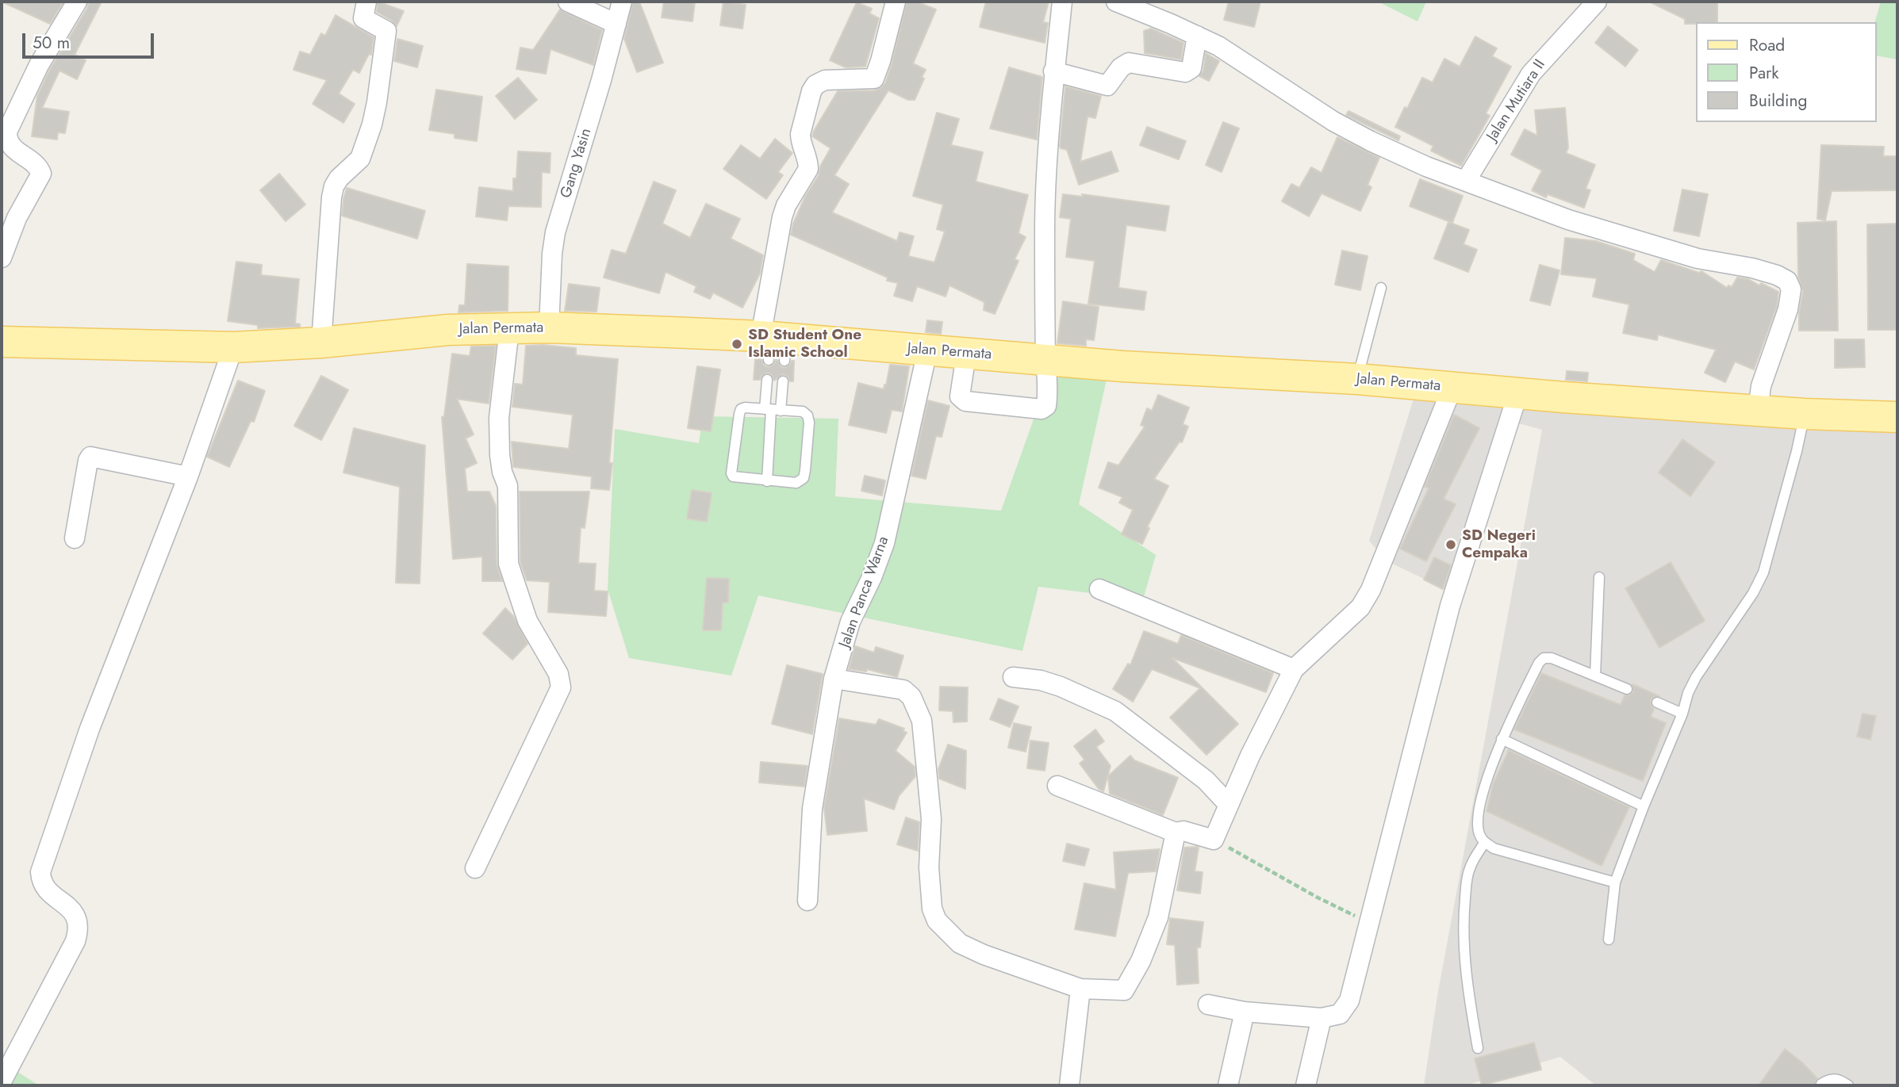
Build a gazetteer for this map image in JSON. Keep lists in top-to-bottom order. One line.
{"streets":{"main road":["Jalan Permata"],"street":["Jalan Mutiara II","Gang Yasin","Jalan Panca Warna"]},"crossings":[["Gang Yasin","Jalan Permata"],["Jalan Permata","Jalan Panca Warna"]],"places":["SD Student One Islamic School","SD Negeri Cempaka"],"legend":["Road","Park","Building"],"scale_bar":"50 m"}
